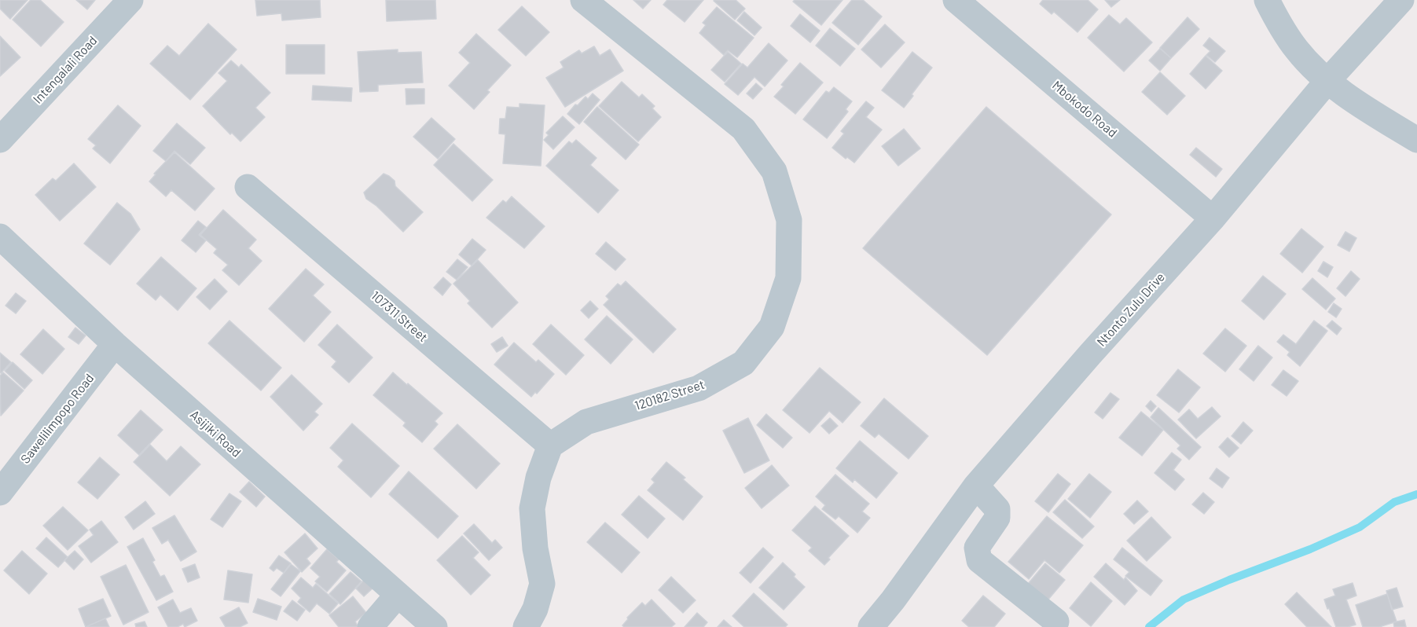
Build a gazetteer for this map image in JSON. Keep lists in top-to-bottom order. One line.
{"streets":{"street":["Intengalali Road","Mbokodo Road","Ntonto Zulu Drive","107311 Street","120182 Street","Sawelilimpopo Road","Asijiki Road"]},"crossings":[["Mbokodo Road","Ntonto Zulu Drive"],["107311 Street","120182 Street"],["Sawelilimpopo Road","Asijiki Road"]]}
